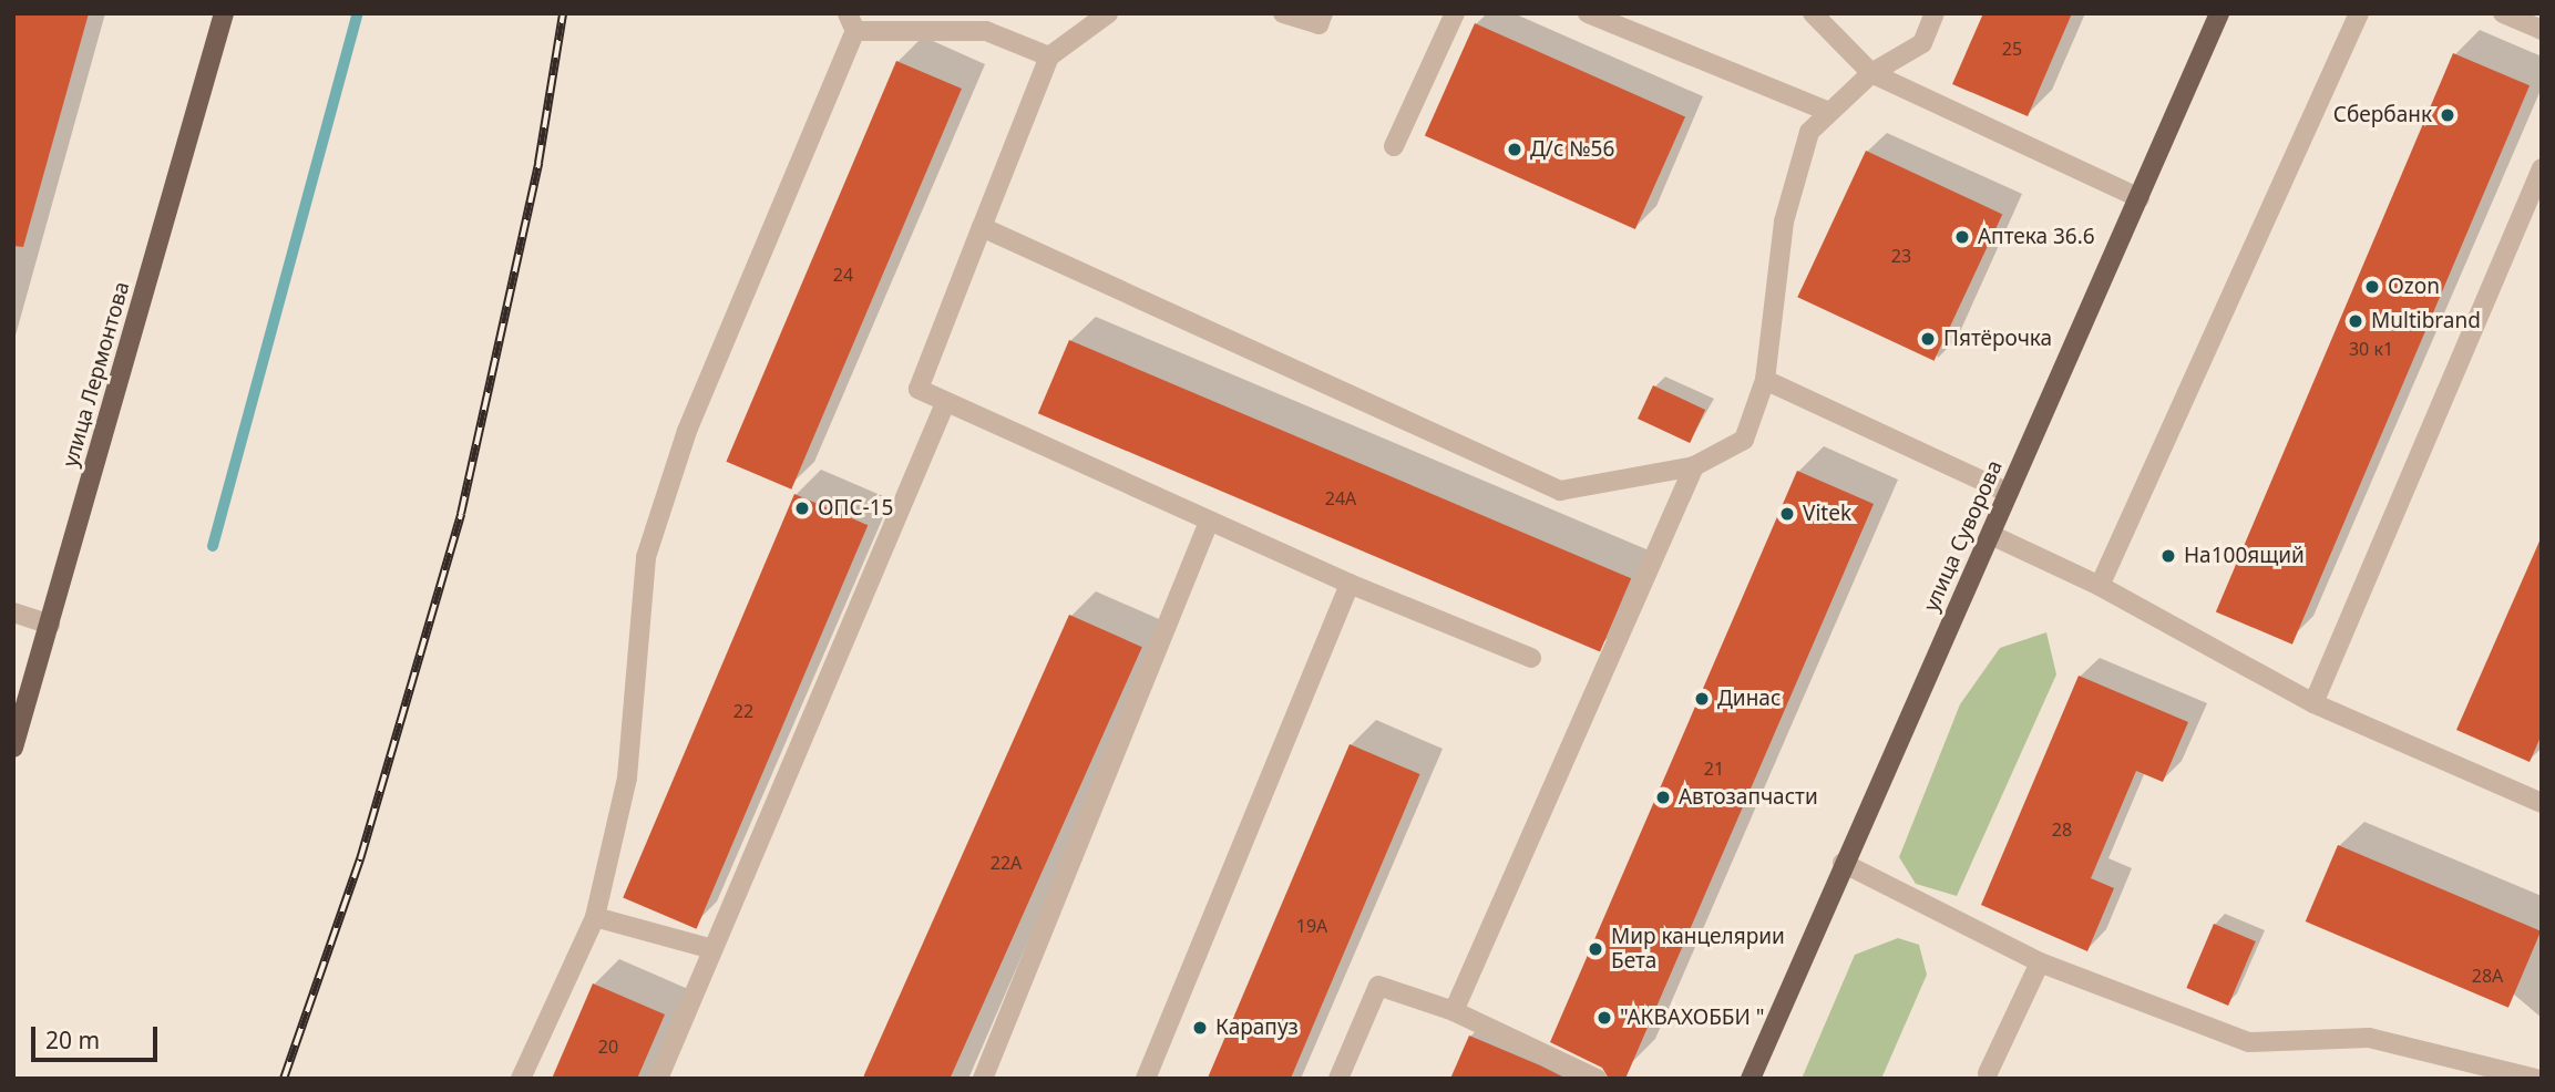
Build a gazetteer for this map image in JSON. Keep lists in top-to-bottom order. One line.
{"streets":{"main road":["улица Лермонтова","улица Суворова"]},"places":["Сбербанк","Д/с №56","Аптека 36.6","Ozon","Multibrand","Пятёрочка","ОПС-15","Vitek","На100ящий","Динас","Автозапчасти","Мир канцелярии Бета","\"АКВАХОББИ \"","Карапуз"],"house_numbers":["25","23","24","30 к1","24А","22","21","28","22А","19А","28А","20"],"scale_bar":"20 m"}
